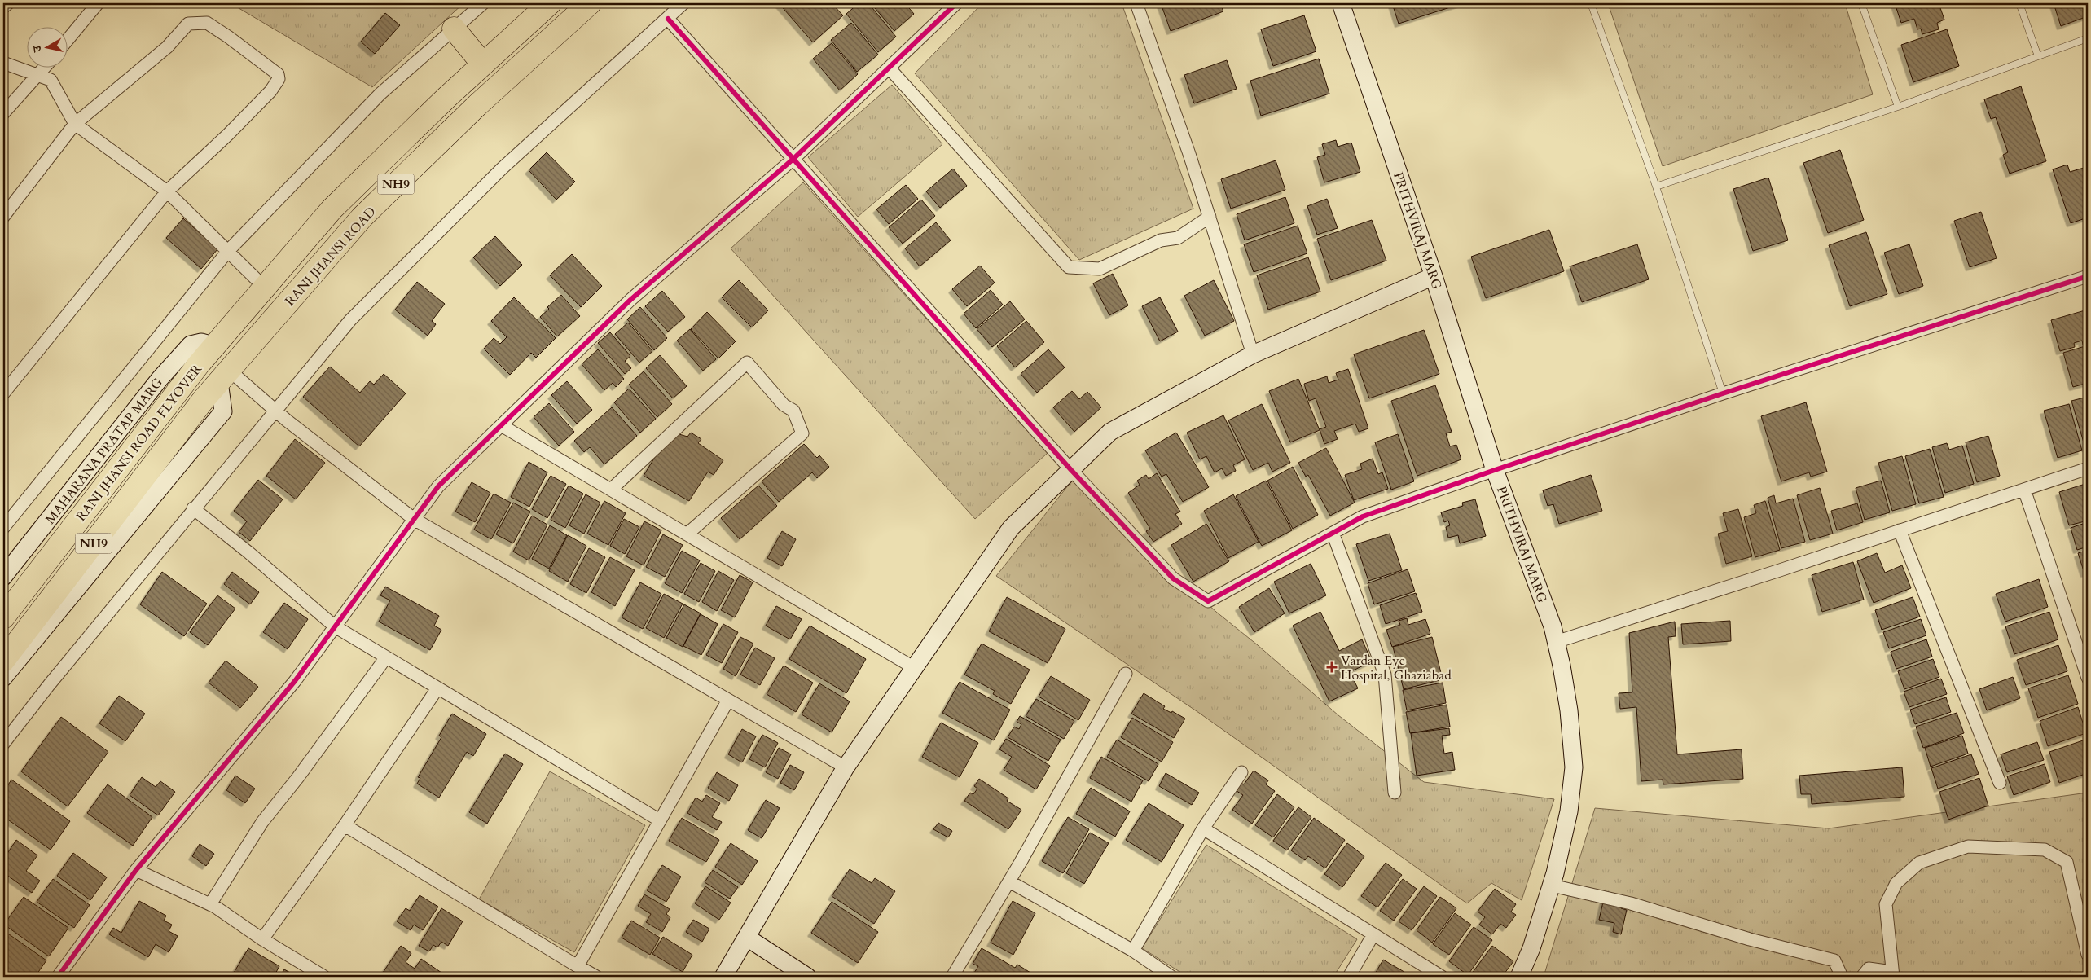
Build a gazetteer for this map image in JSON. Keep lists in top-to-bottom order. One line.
{"streets":{"highway":["NH9","RANI JHANSI ROAD","RANI JHANSI ROAD FLYOVER"],"street":["PRITHVIRAJ MARG","MAHARANA PRATAP MARG"]},"crossings":[["NH9","RANI JHANSI ROAD FLYOVER"],["NH9","MAHARANA PRATAP MARG"],["RANI JHANSI ROAD","RANI JHANSI ROAD FLYOVER"],["RANI JHANSI ROAD FLYOVER","MAHARANA PRATAP MARG"]],"places":{"health":["Vardan Eye Hospital, Ghaziabad"]},"north":"left"}
